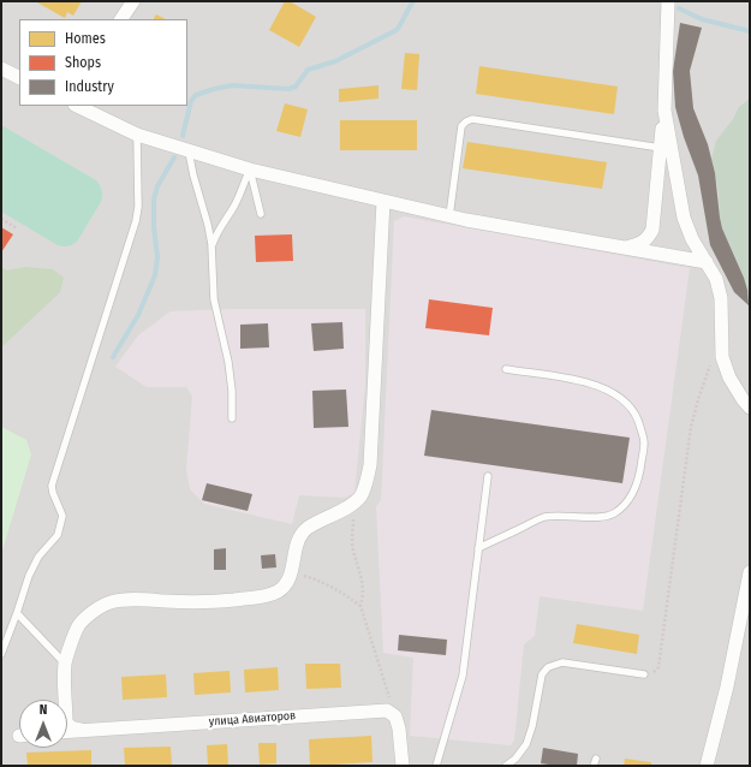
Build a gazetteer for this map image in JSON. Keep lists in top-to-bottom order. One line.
{"streets":{"street":["улица Авиаторов"]},"legend":["Homes","Shops","Industry"],"north":"top"}
